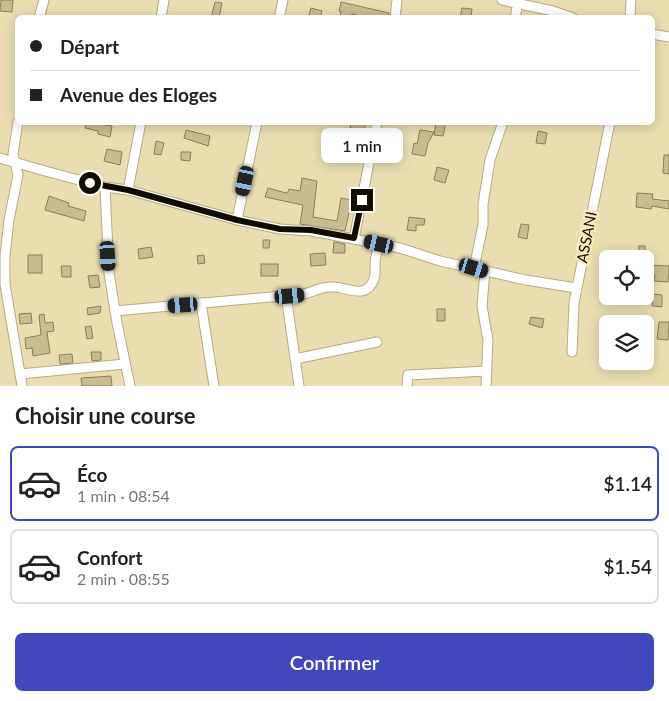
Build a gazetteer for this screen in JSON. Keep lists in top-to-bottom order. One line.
{"streets":{"street":["ASSANI"]},"page":{"banner":["Départ","Avenue des Eloges"],"bubble":"1 min","heading":"Choisir une course","list":[{"name":"Éco","note":"1 min · 08:54","value":"$1.14"},{"name":"Confort","note":"2 min · 08:55","value":"$1.54"}],"buttons":"Confirmer"}}
